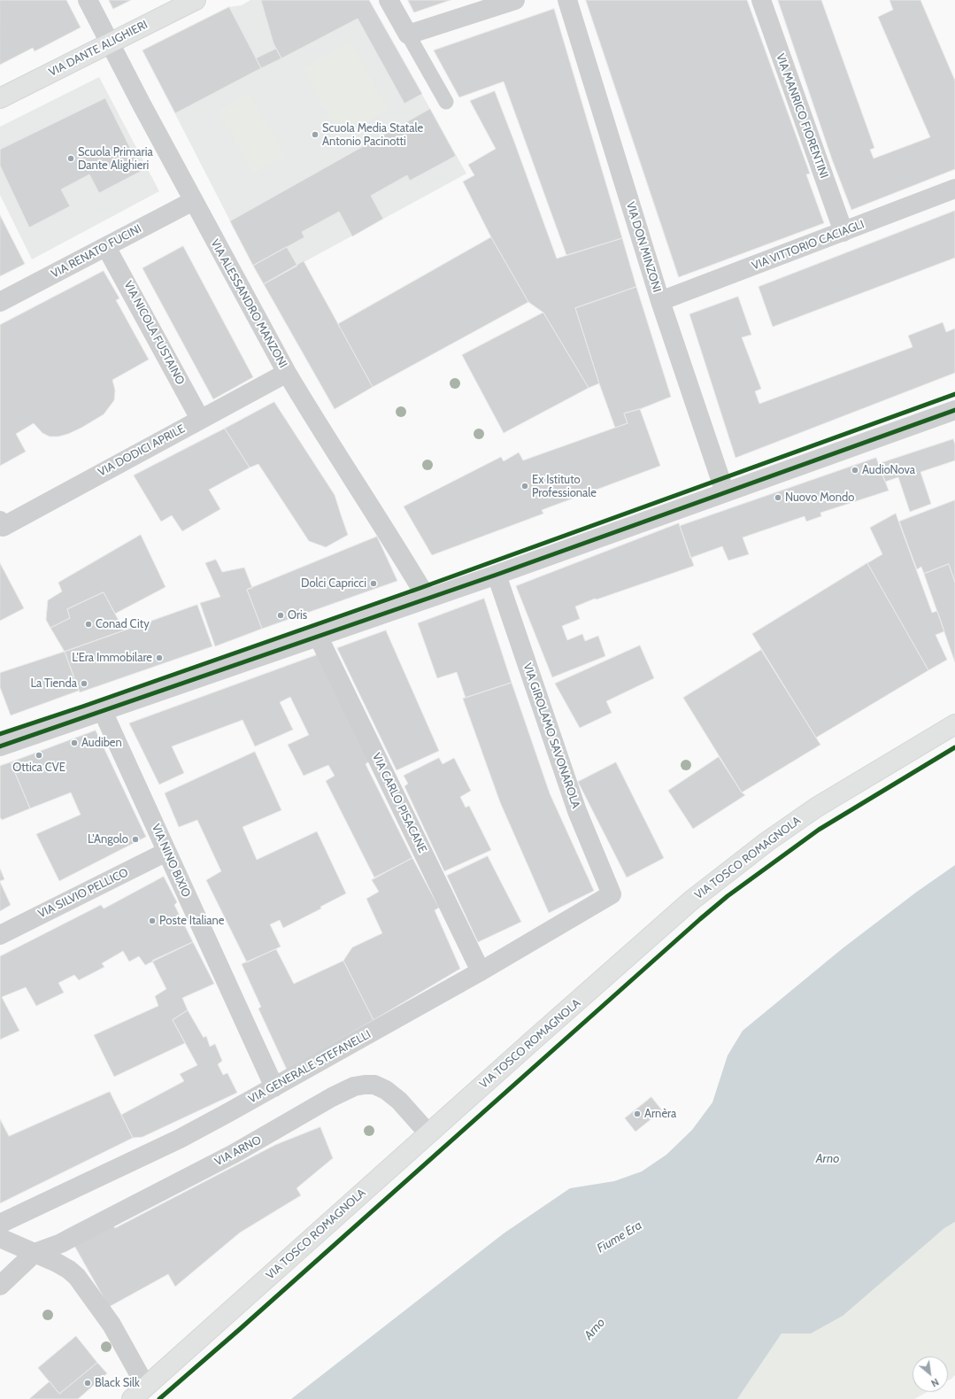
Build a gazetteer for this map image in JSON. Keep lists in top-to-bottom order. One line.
{"streets":{"main road":["VIA DANTE ALIGHIERI","VIA TOSCO ROMAGNOLA"],"street":["VIA MANRICO FIORENTINI","VIA VITTORIO CACIAGLI","VIA DON MINZONI","VIA RENATO FUCINI","VIA ALESSANDRO MANZONI","VIA NICOLA FUSTAINO","VIA DODICI APRILE","VIA GIROLAMO SAVONAROLA","VIA CARLO PISACANE","VIA NINO BIXIO","VIA SILVIO PELLICO","VIA GENERALE STEFANELLI","VIA ARNO"]},"crossings":[["VIA DANTE ALIGHIERI","VIA ALESSANDRO MANZONI"],["VIA MANRICO FIORENTINI","VIA VITTORIO CACIAGLI"],["VIA VITTORIO CACIAGLI","VIA DON MINZONI"],["VIA RENATO FUCINI","VIA ALESSANDRO MANZONI"],["VIA RENATO FUCINI","VIA NICOLA FUSTAINO"],["VIA ALESSANDRO MANZONI","VIA DODICI APRILE"],["VIA NICOLA FUSTAINO","VIA DODICI APRILE"],["VIA GIROLAMO SAVONAROLA","VIA GENERALE STEFANELLI"],["VIA CARLO PISACANE","VIA GENERALE STEFANELLI"],["VIA TOSCO ROMAGNOLA","VIA ARNO"],["VIA NINO BIXIO","VIA SILVIO PELLICO"],["VIA NINO BIXIO","VIA GENERALE STEFANELLI"]],"water":["Arno","Fiume Era"],"places":["Scuola Media Statale Antonio Pacinotti","Scuola Primaria Dante Alighieri","AudioNova","Ex Istituto Professionale","Nuovo Mondo","Dolci Capricci","Oris","Conad City","L'Era Immobilare","La Tienda","Audiben","Ottica CVE","L'Angolo","Poste Italiane","Arnèra","Black Silk"],"north":"bottom right"}
